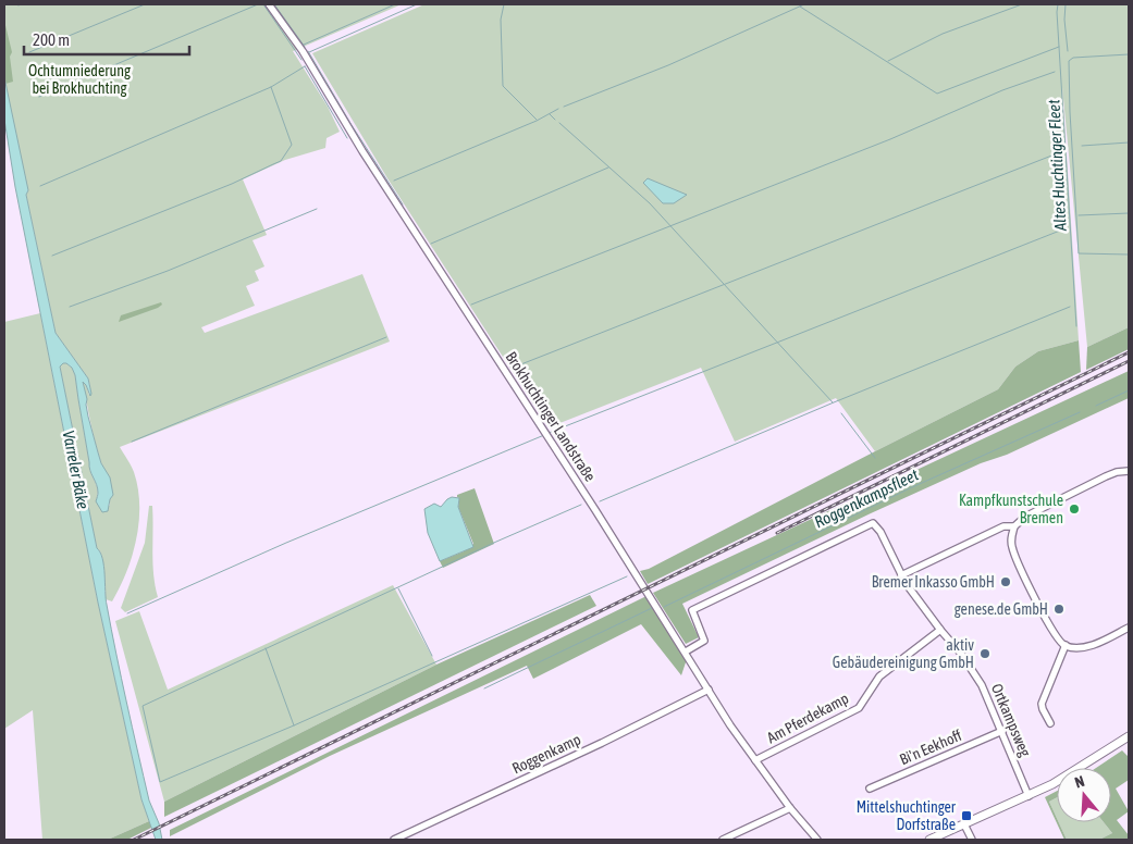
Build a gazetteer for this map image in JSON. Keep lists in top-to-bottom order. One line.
{"streets":{"street":["Brokhuchtinger Landstraße","Am Pferdekamp","Ortkampsweg","Bi'n Eekhoff","Roggenkamp"]},"crossings":[["Brokhuchtinger Landstraße","Am Pferdekamp"],["Brokhuchtinger Landstraße","Ortkampsweg"],["Brokhuchtinger Landstraße","Roggenkamp"],["Am Pferdekamp","Ortkampsweg"],["Ortkampsweg","Bi'n Eekhoff"]],"water":["Altes Huchtinger Fleet","Varreler Bäke","Roggenkampsfleet"],"parks":["Ochtumniederung bei Brokhuchting"],"places":{"other":["Kampfkunstschule Bremen","Bremer Inkasso GmbH","genese.de GmbH","aktiv Gebäudereinigung GmbH"],"transit":["Mittelshuchtinger Dorfstraße"]},"scale_bar":"200 m","north":"top"}
